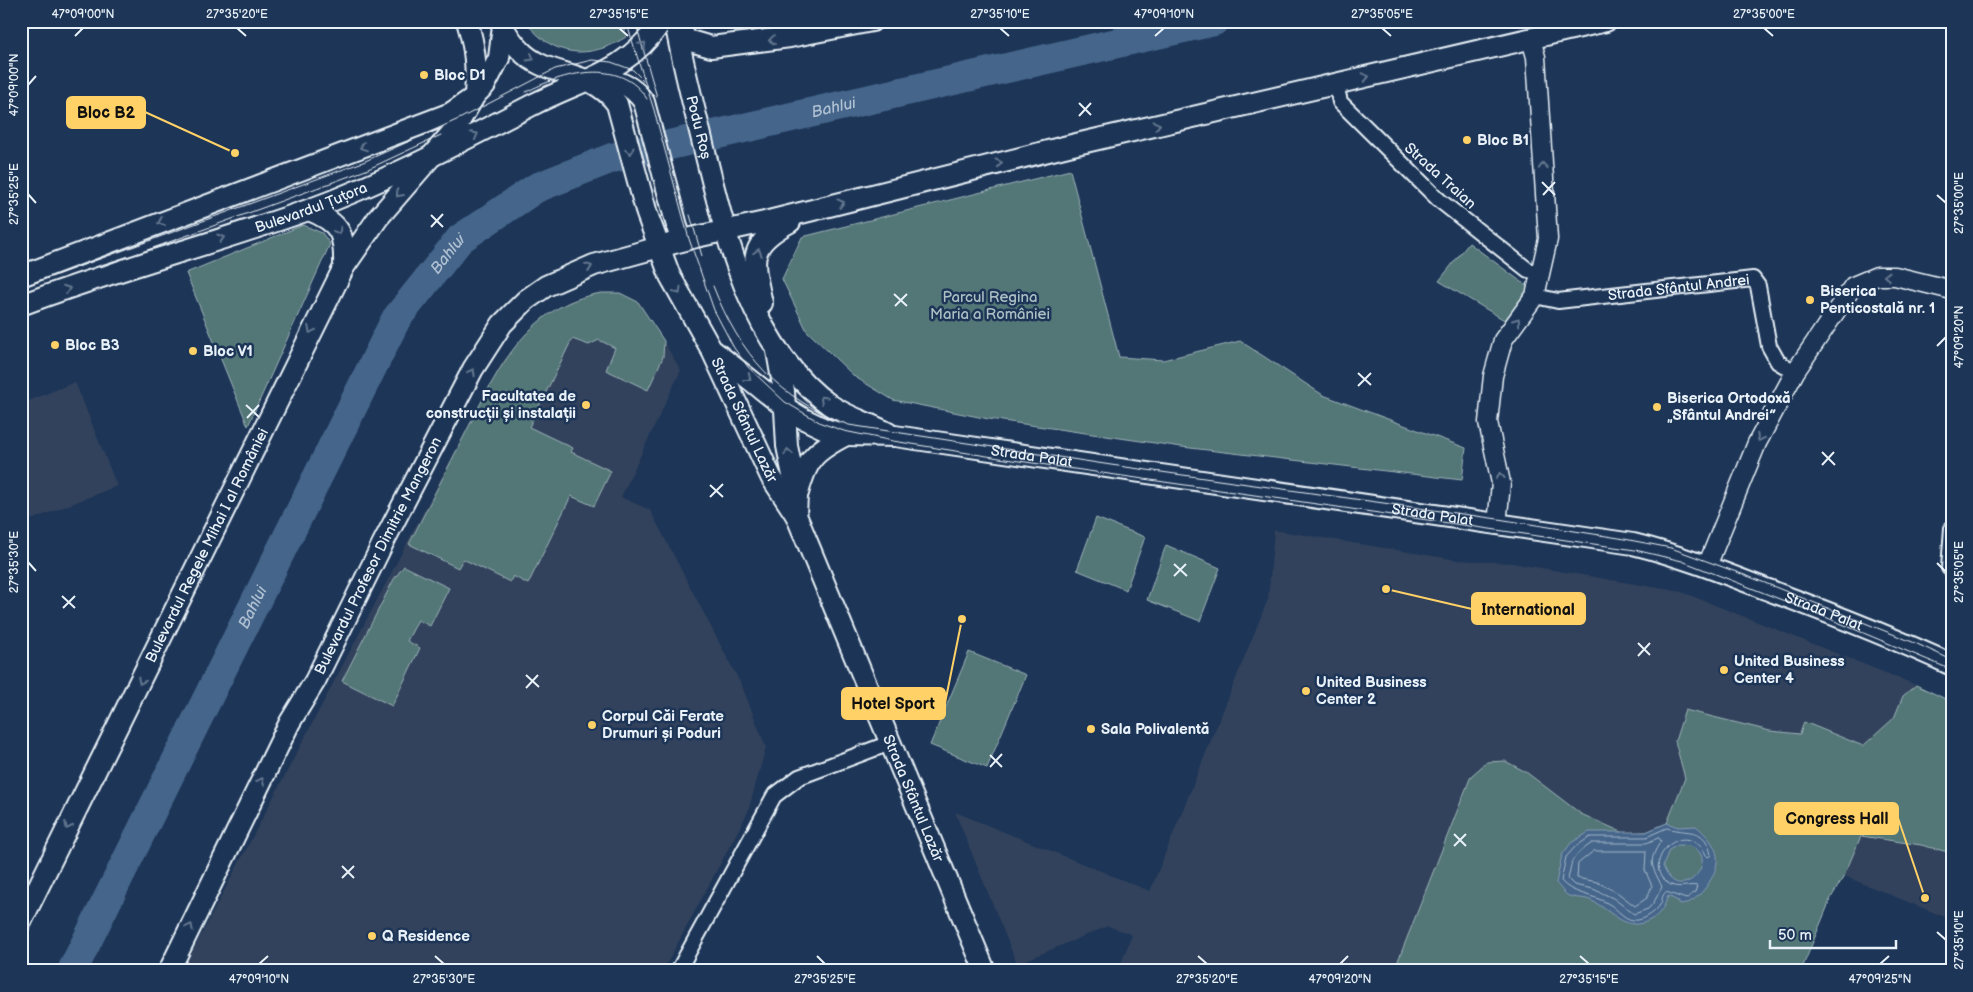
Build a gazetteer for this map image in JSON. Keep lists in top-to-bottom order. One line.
{"streets":{"main road":["Podu Roș","Bulevardul Țuțora","Strada Sfântul Lazăr","Strada Palat","Bulevardul Regele Mihai I al României","Bulevardul Profesor Dimitrie Mangeron"],"street":["Strada Traian","Strada Sfântul Andrei"]},"crossings":[["Podu Roș","Bulevardul Țuțora"],["Podu Roș","Strada Palat"],["Podu Roș","Bulevardul Profesor Dimitrie Mangeron"],["Bulevardul Țuțora","Bulevardul Regele Mihai I al României"],["Strada Sfântul Lazăr","Strada Palat"],["Strada Sfântul Lazăr","Bulevardul Profesor Dimitrie Mangeron"],["Strada Palat","Bulevardul Profesor Dimitrie Mangeron"]],"one_way":["Bulevardul Regele Mihai I al României","Bulevardul Profesor Dimitrie Mangeron"],"water":["Bahlui"],"parks":["Parcul Regina Maria a României"],"places":["Bloc D1","Bloc B1","Bloc B2","Biserica Penticostală nr. 1","Bloc B3","Bloc V1","Facultatea de construcții și instalații","Biserica Ortodoxă „Sfântul Andrei”","International","Hotel Sport","United Business Center 4","United Business Center 2","Corpul Căi Ferate Drumuri și Poduri","Sala Polivalentă","Congress Hall","Q Residence"],"scale_bar":"50 m","coordinates":["47°09'00\"N","27°35'20\"E","27°35'15\"E","27°35'10\"E","47°09'10\"N","27°35'05\"E","27°35'00\"E","27°35'25\"E","47°09'20\"N","27°35'30\"E","47°09'25\"N"]}
